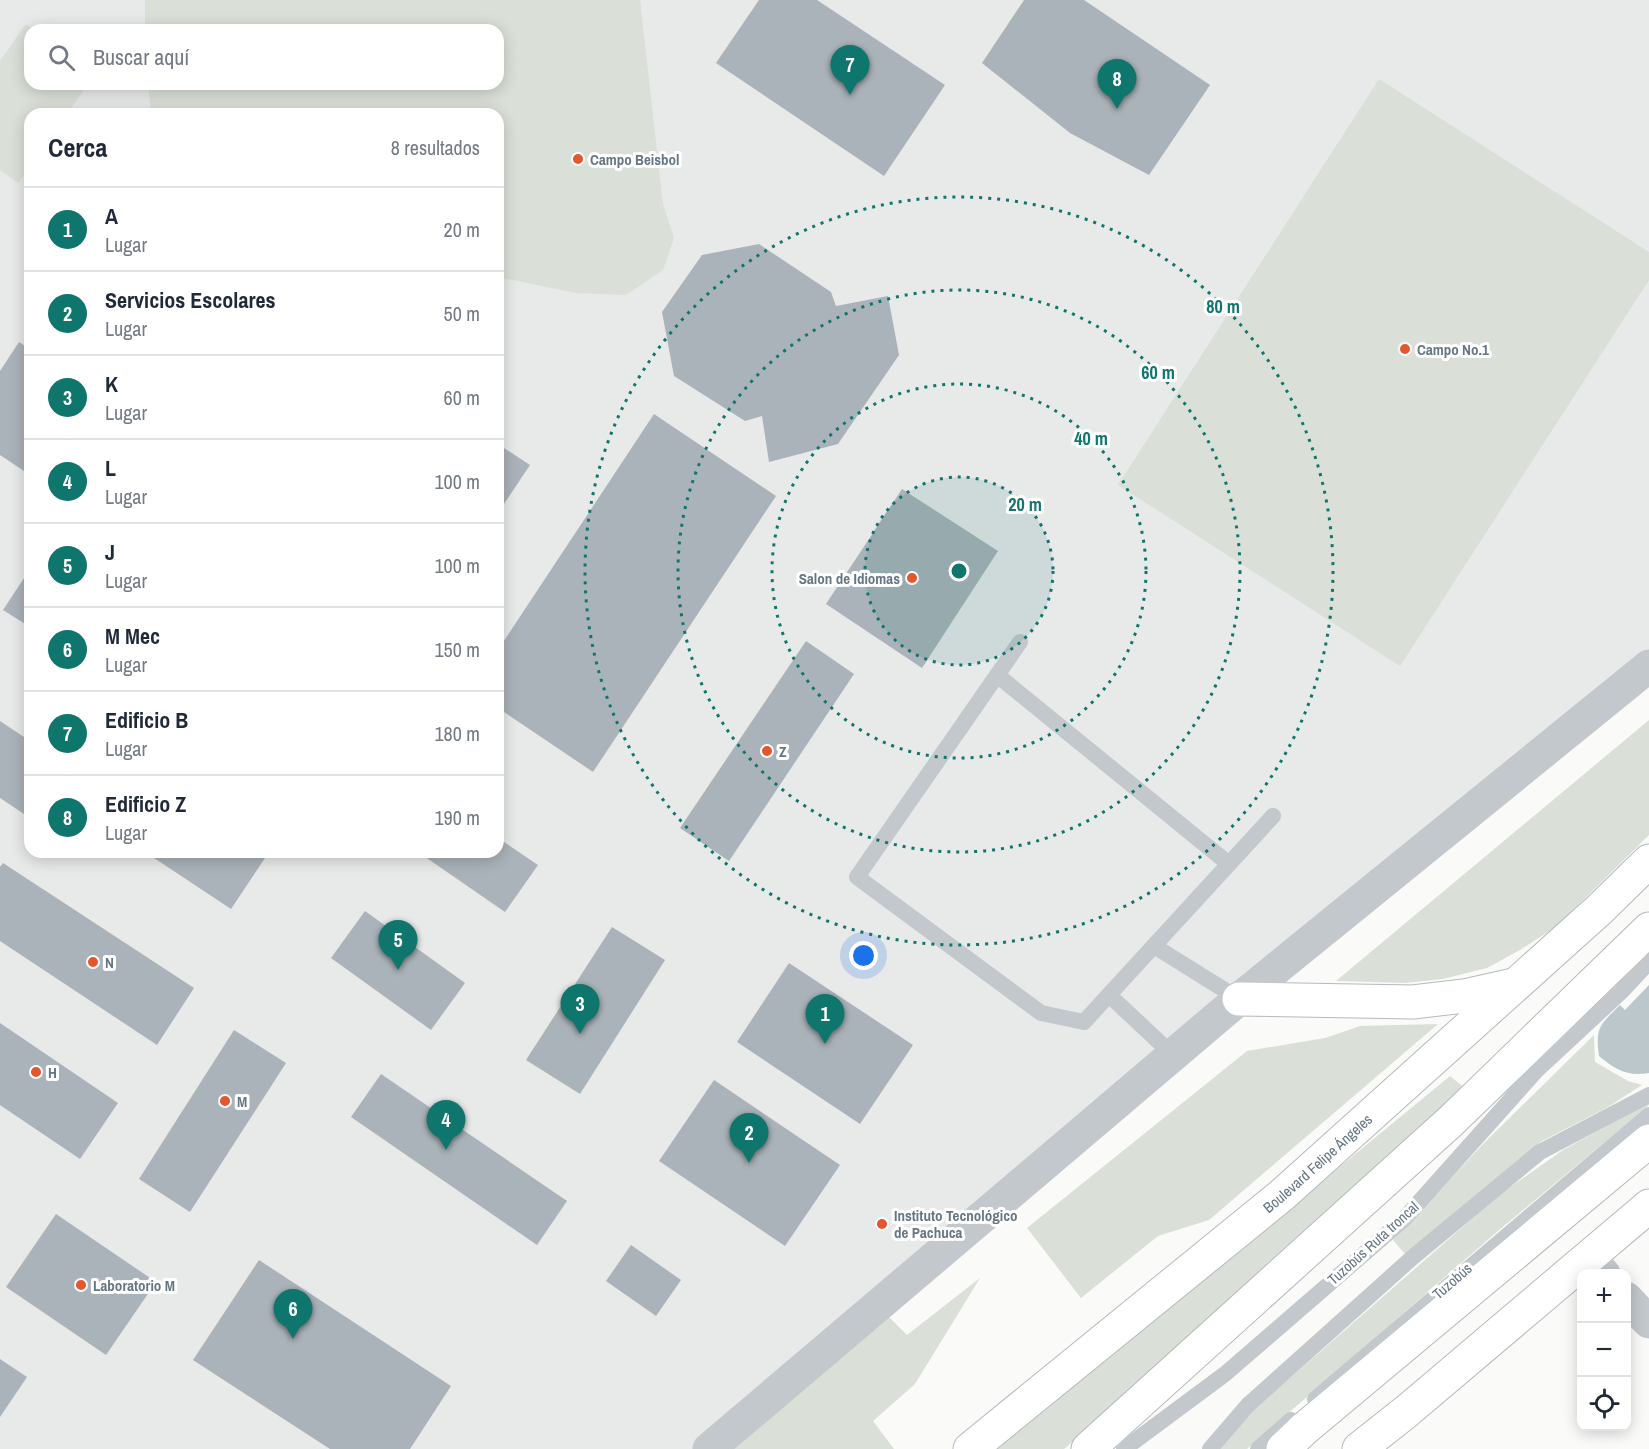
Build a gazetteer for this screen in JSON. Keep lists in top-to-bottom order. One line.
{"streets":{"main road":["Boulevard Felipe Ángeles"],"lane":["Tuzobús Ruta troncal","Tuzobús"]},"places":["Campo Beisbol","Campo No.1","Salon de Idiomas","Z","N","H","M","Instituto Tecnológico de Pachuca","Laboratorio M"],"page":{"search":"Buscar aquí","pins":["7","8","5","3","1","4","2","6"],"heading":["Cerca","8 resultados"],"list":[{"mark":"1","name":"A","note":"Lugar","value":"20 m"},{"mark":"2","name":"Servicios Escolares","note":"Lugar","value":"50 m"},{"mark":"3","name":"K","note":"Lugar","value":"60 m"},{"mark":"4","name":"L","note":"Lugar","value":"100 m"},{"mark":"5","name":"J","note":"Lugar","value":"100 m"},{"mark":"6","name":"M Mec","note":"Lugar","value":"150 m"},{"mark":"7","name":"Edificio B","note":"Lugar","value":"180 m"},{"mark":"8","name":"Edificio Z","note":"Lugar","value":"190 m"}],"map_buttons":["+","−"]},"rings":["80 m","60 m","40 m","20 m"]}
